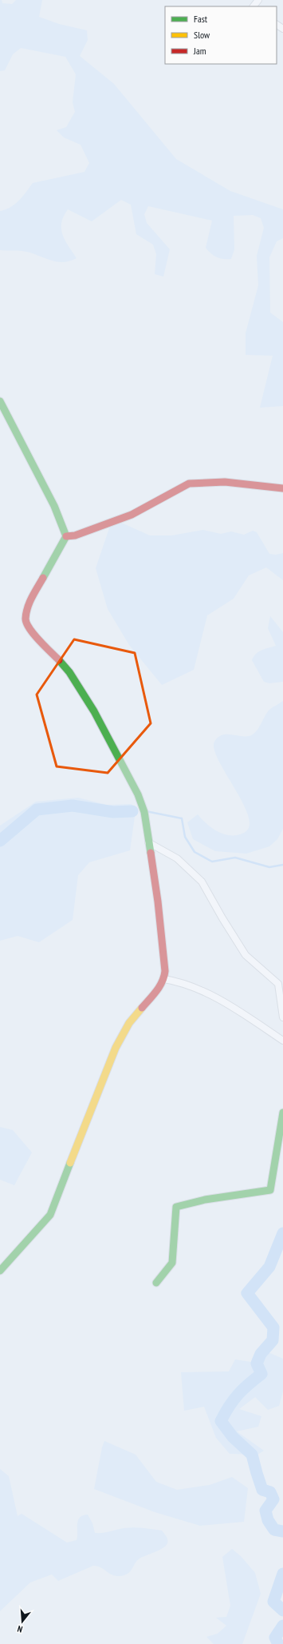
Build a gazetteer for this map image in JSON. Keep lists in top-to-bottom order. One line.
{"legend":["Fast","Slow","Jam"],"north":"bottom"}
